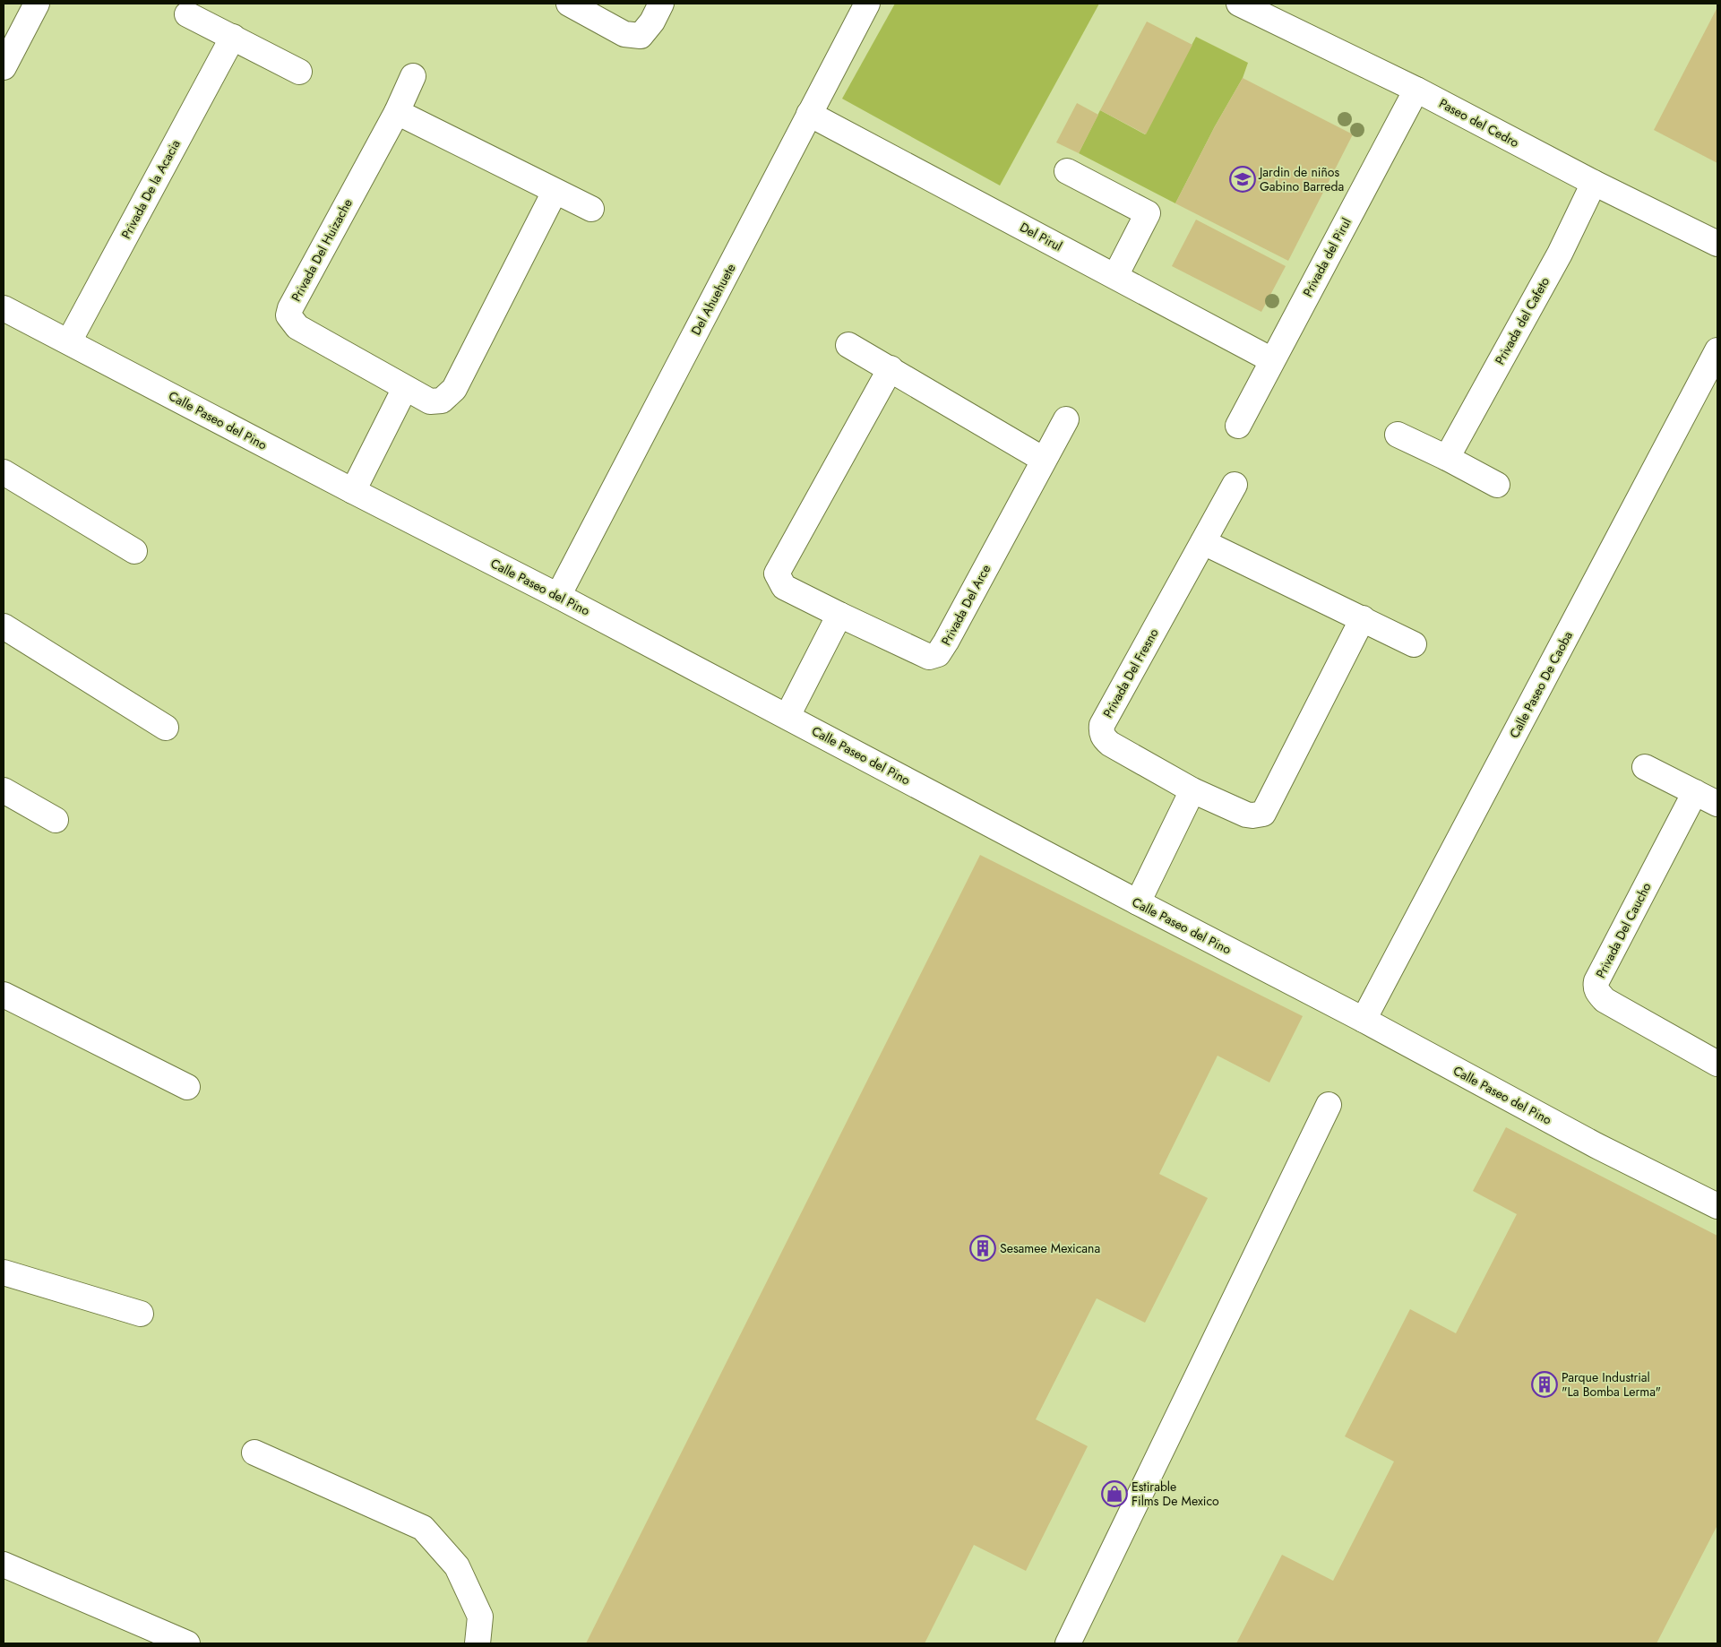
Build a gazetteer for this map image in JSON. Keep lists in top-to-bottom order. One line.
{"streets":{"street":["Paseo del Cedro","Privada De la Acacia","Del Pirul","Privada Del Huizache","Privada del Pirul","Del Ahuehuete","Privada del Cafeto","Calle Paseo del Pino","Privada Del Arce","Privada Del Fresno","Calle Paseo De Caoba","Privada Del Caucho"]},"crossings":[["Paseo del Cedro","Privada del Pirul"],["Paseo del Cedro","Privada del Cafeto"],["Privada De la Acacia","Calle Paseo del Pino"],["Del Pirul","Privada del Pirul"],["Del Pirul","Del Ahuehuete"],["Del Ahuehuete","Calle Paseo del Pino"],["Calle Paseo del Pino","Calle Paseo De Caoba"]],"places":{"school or university":["Jardin de niños Gabino Barreda"],"building":["Sesamee Mexicana","Parque Industrial \"La Bomba Lerma\""],"shop":["Estirable Films De Mexico"]}}
